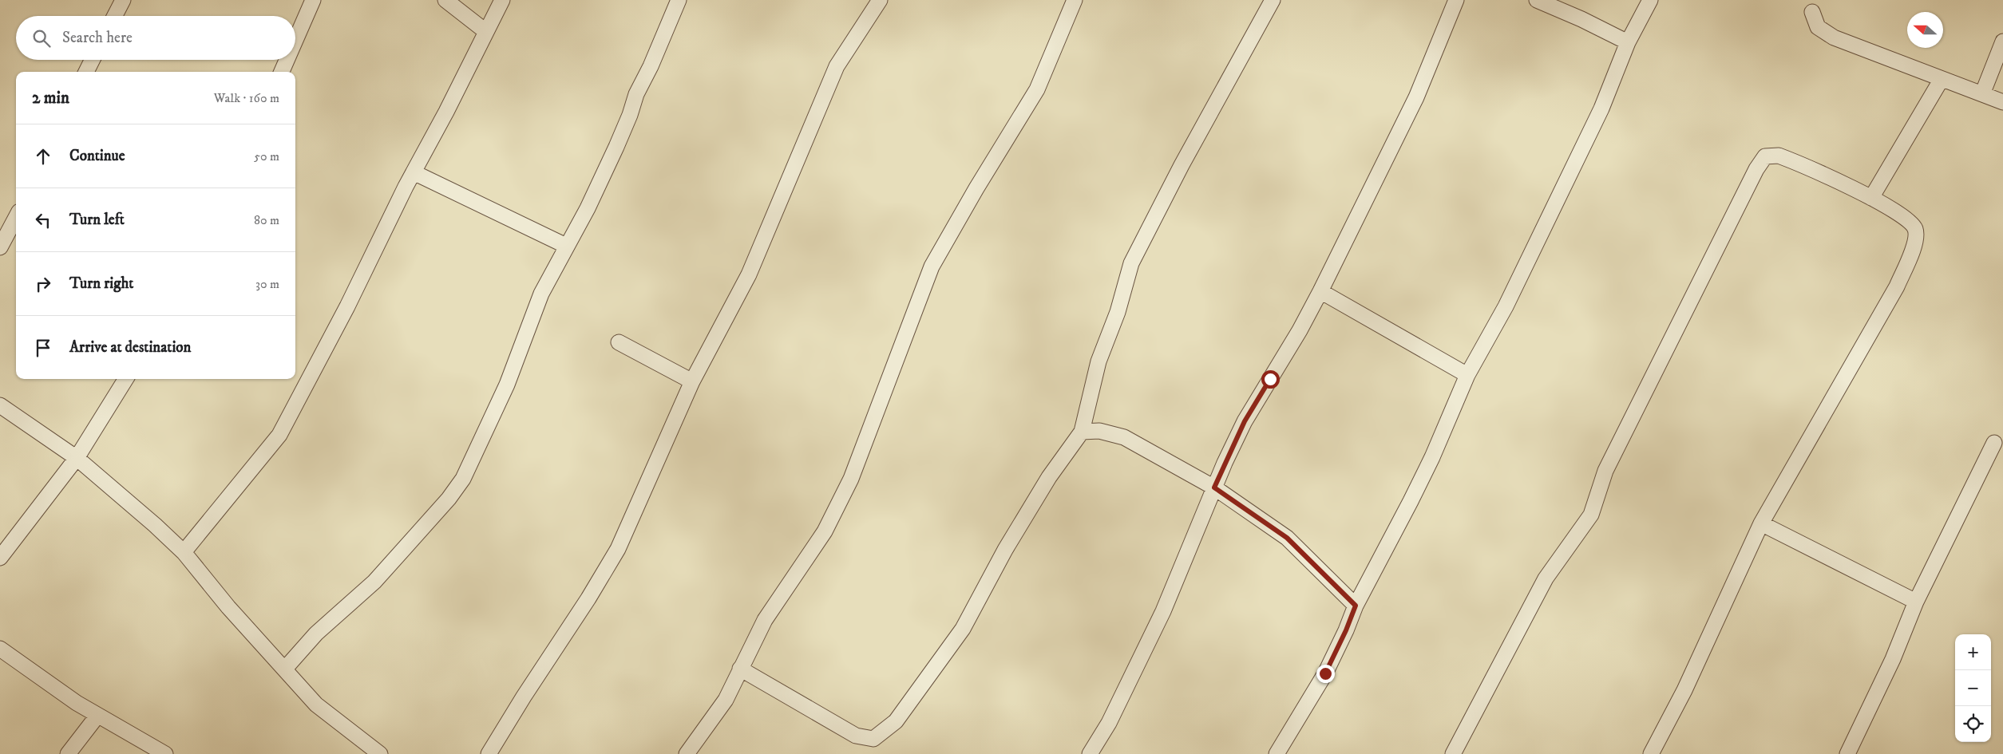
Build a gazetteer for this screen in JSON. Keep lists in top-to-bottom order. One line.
{"north":"left","page":{"search":"Search here","heading":["2 min","Walk · 160 m"],"list":[["Continue","50 m"],["Turn left","80 m"],["Turn right","30 m"],"Arrive at destination"],"map_buttons":["+","−"]}}
